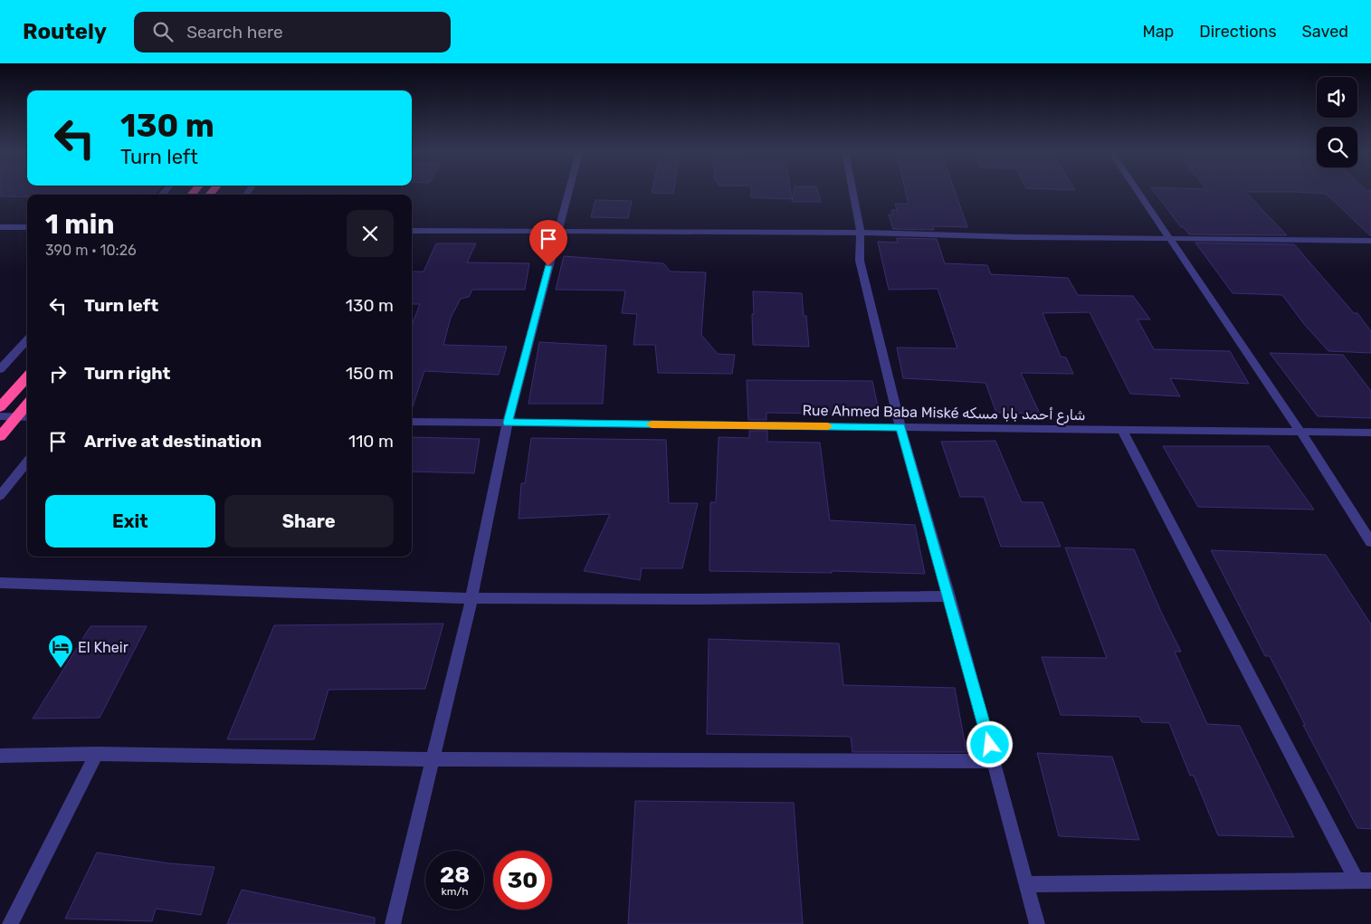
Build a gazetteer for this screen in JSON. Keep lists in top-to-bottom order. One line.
{"streets":{"street":["Rue Ahmed Baba Miské شارع أحمد بابا مسكه"]},"places":{"hotel":["El Kheir"]},"page":{"header":"Routely","search":"Search here","nav":["Map","Directions","Saved"],"turn":["130 m","Turn left"],"heading":["1 min","390 m · 10:26"],"list":[{"name":"Turn left","value":"130 m"},{"name":"Turn right","value":"150 m"},{"name":"Arrive at destination","value":"110 m"}],"buttons":["Exit","Share"],"speed":"28 km/h","limit":"30"}}
